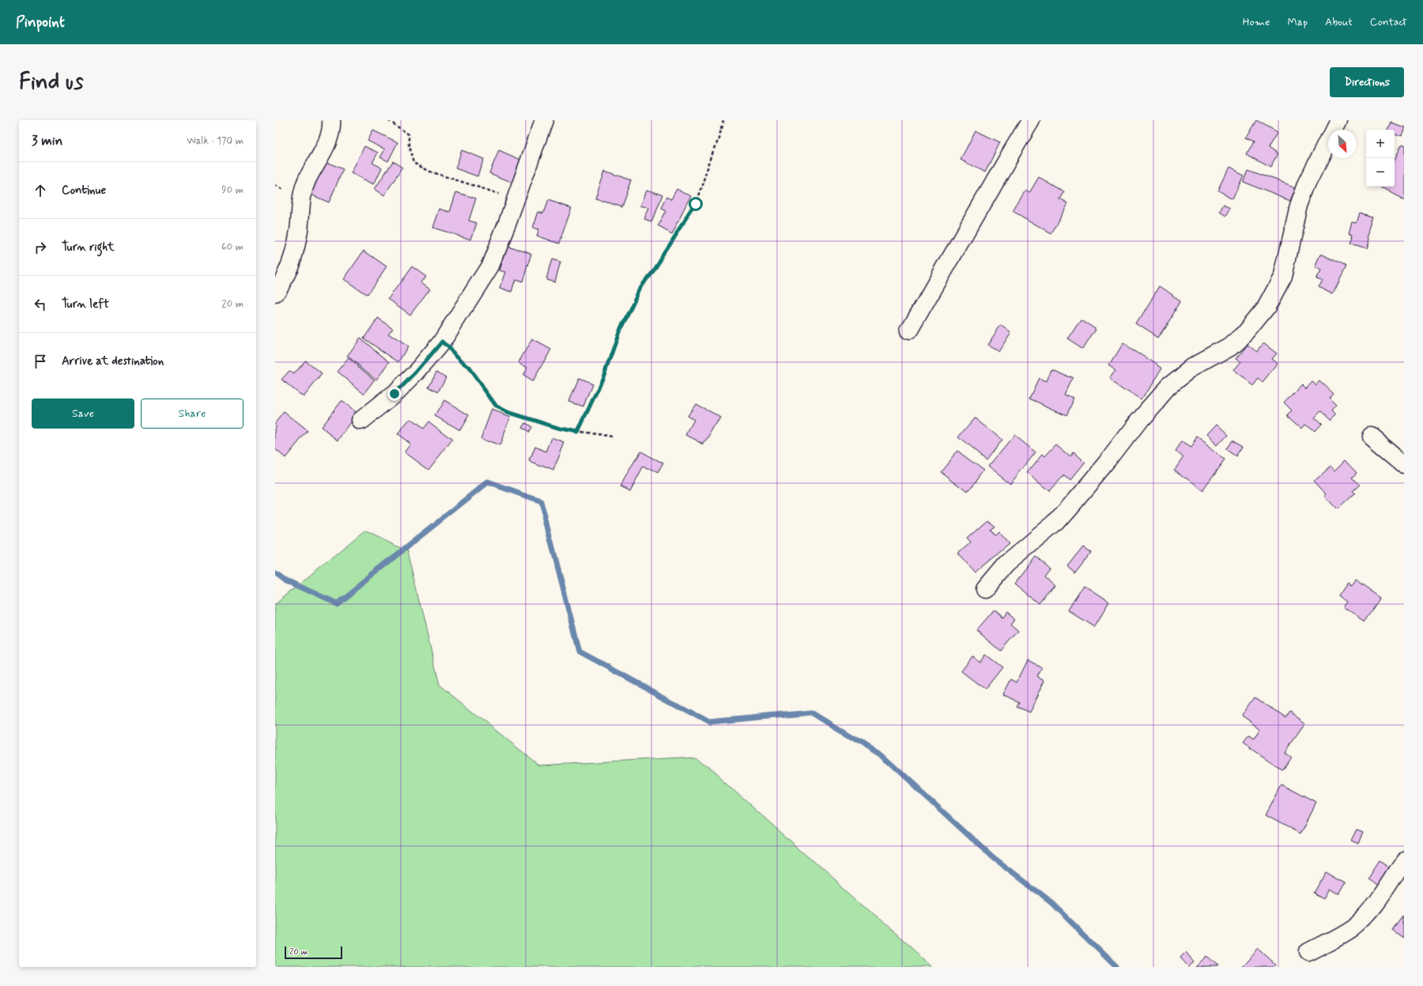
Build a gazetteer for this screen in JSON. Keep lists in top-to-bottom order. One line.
{"scale_bar":"20 m","north":"bottom right","page":{"header":"Pinpoint","nav":["Home","Map","About","Contact"],"buttons":["Directions",["Save","Share"]],"title":"Find us","heading":["3 min","Walk · 170 m"],"map_buttons":["+","−"],"list":[["Continue","90 m"],["Turn right","60 m"],["Turn left","20 m"],"Arrive at destination"],"scale":"20 m"}}
